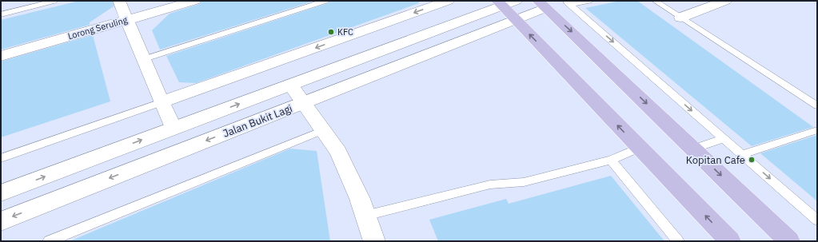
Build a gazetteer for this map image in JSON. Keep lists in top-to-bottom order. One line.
{"streets":{"street":["Lorong Seruling","Jalan Bukit Lagi"]},"places":["KFC","Kopitan Cafe"]}
